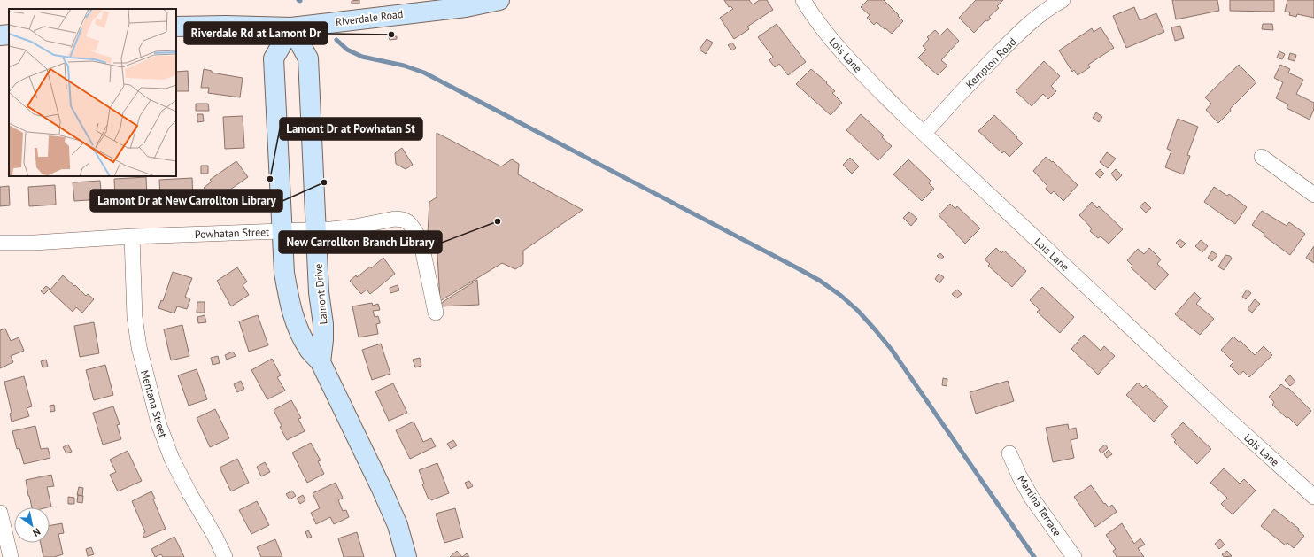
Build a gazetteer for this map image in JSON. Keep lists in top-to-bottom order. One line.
{"streets":{"street":["Riverdale Road","Lois Lane","Kempton Road","Powhatan Street","Lamont Drive","Mentana Street","Martina Terrace"]},"crossings":[["Riverdale Road","Lamont Drive"],["Lois Lane","Kempton Road"],["Powhatan Street","Lamont Drive"],["Powhatan Street","Mentana Street"]],"places":["Riverdale Rd at Lamont Dr","Lamont Dr at Powhatan St","Lamont Dr at New Carrollton Library","New Carrollton Branch Library"],"north":"bottom right"}
